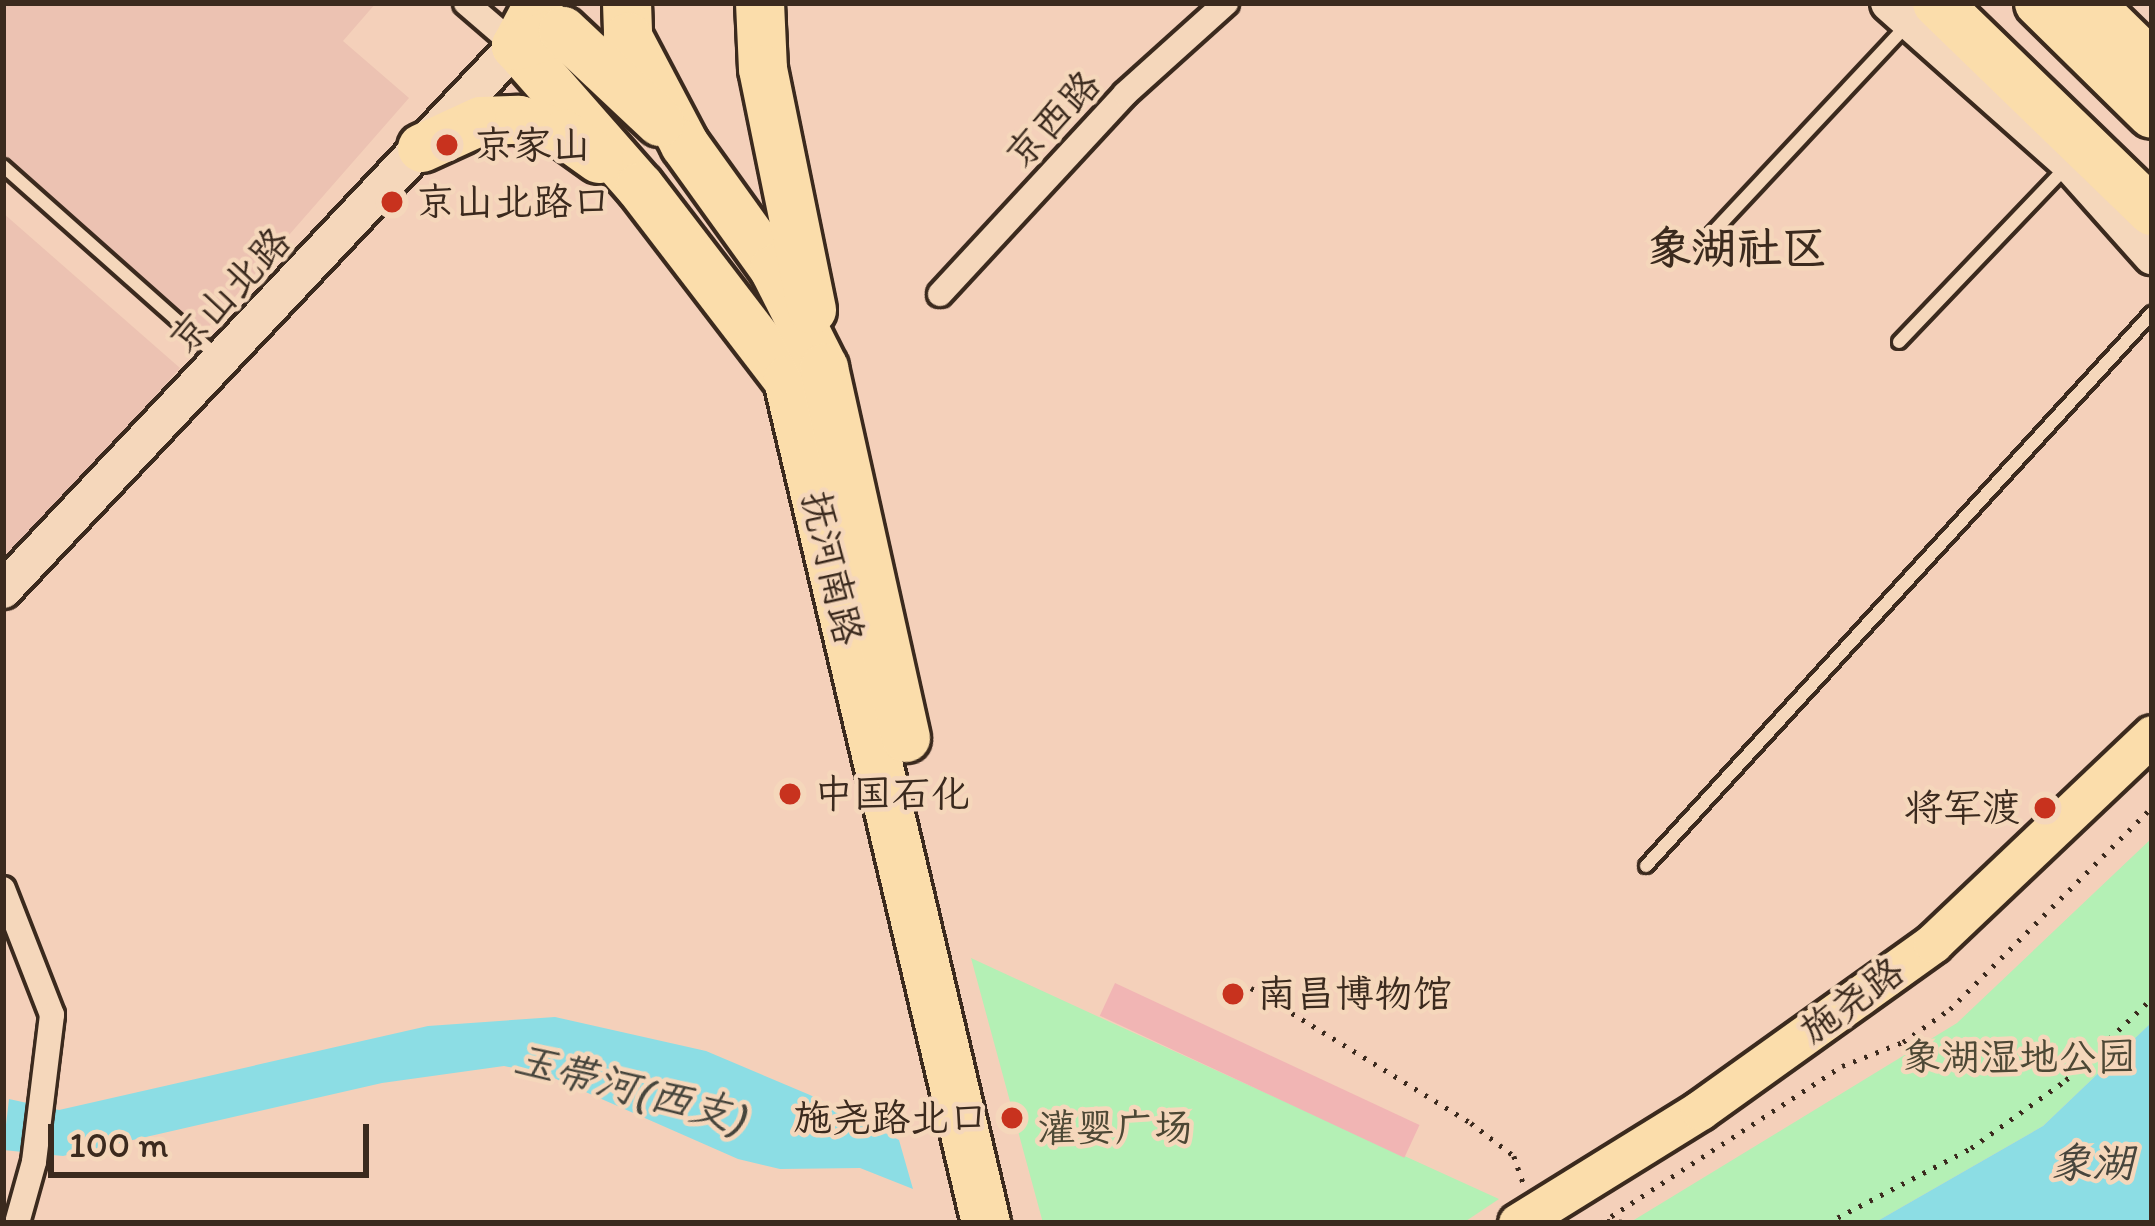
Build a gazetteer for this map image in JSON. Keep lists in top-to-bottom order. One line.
{"streets":{"highway":["抚河南路"],"main road":["施尧路"],"street":["京西路","京山北路"]},"crossings":[["京山北路","抚河南路"]],"districts":["象湖社区"],"water":["玉带河(西支)","象湖"],"parks":["象湖湿地公园","灌婴广场"],"places":["京家山","京山北路口","中国石化","将军渡","南昌博物馆","施尧路北口"],"scale_bar":"100 m"}
